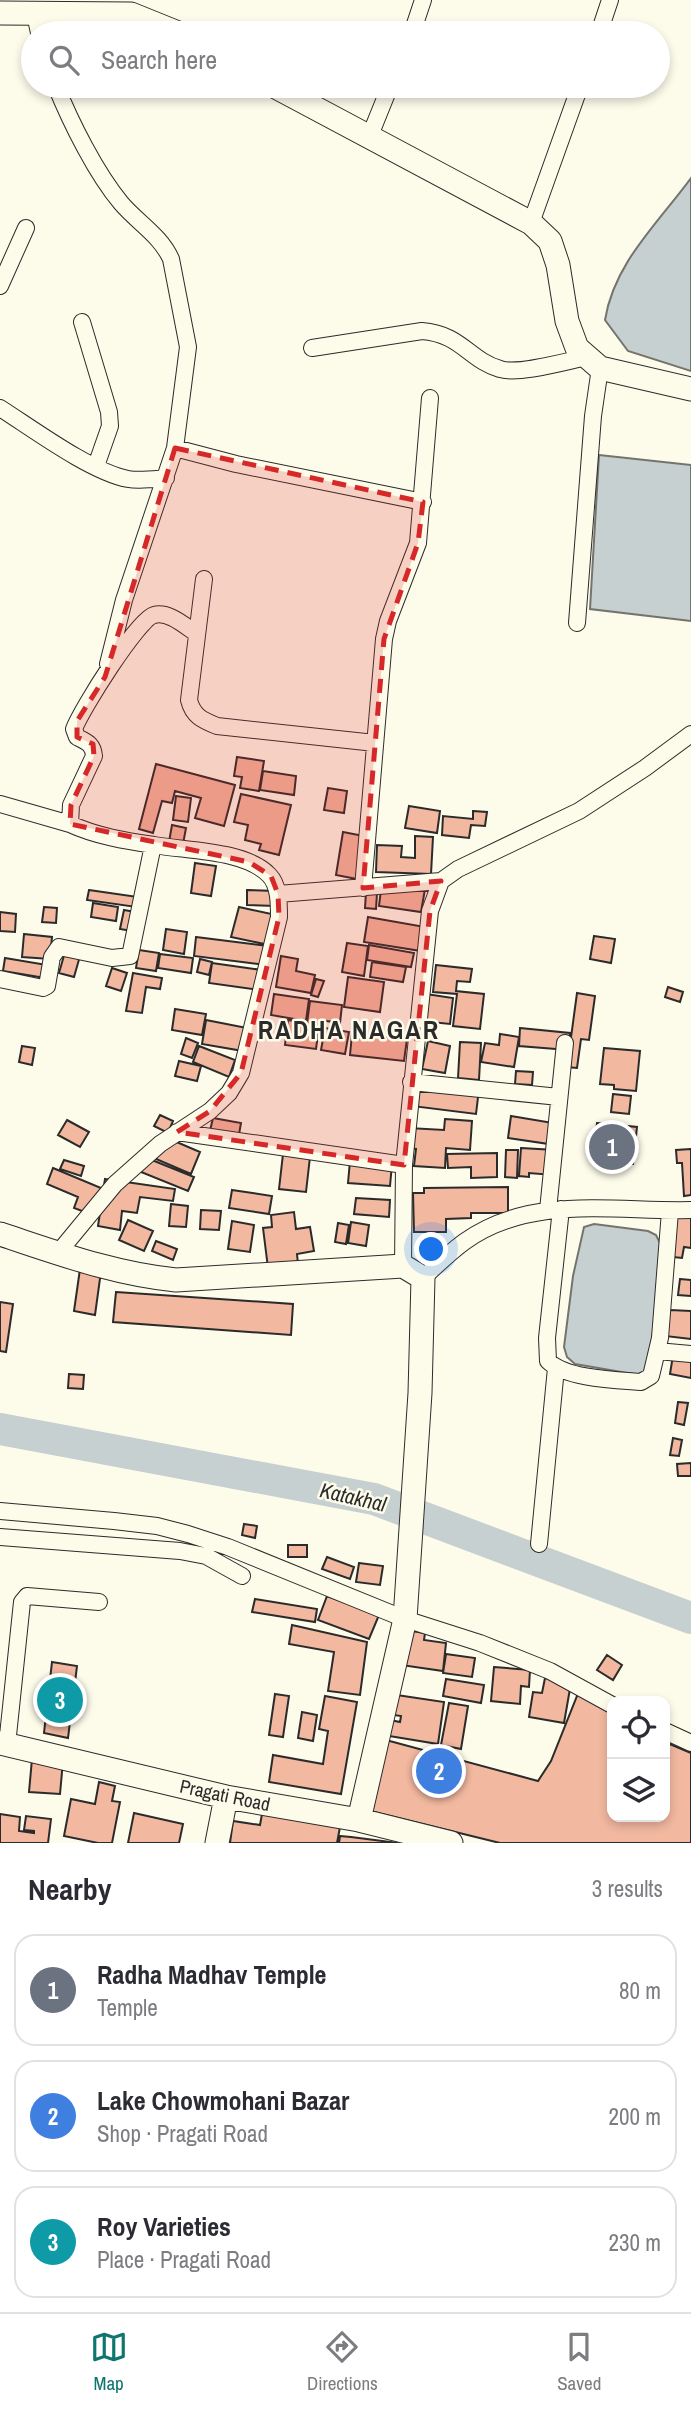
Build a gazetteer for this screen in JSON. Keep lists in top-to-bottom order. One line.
{"streets":{"street":["Pragati Road"]},"districts":["RADHA NAGAR"],"water":["Katakhal"],"page":{"search":"Search here","pins":["1","3","2"],"heading":["Nearby","3 results"],"list":[{"mark":"1","name":"Radha Madhav Temple","note":"Temple","value":"80 m"},{"mark":"2","name":"Lake Chowmohani Bazar","note":"Shop · Pragati Road","value":"200 m"},{"mark":"3","name":"Roy Varieties","note":"Place · Pragati Road","value":"230 m"}],"nav":["Map","Directions","Saved"]}}
